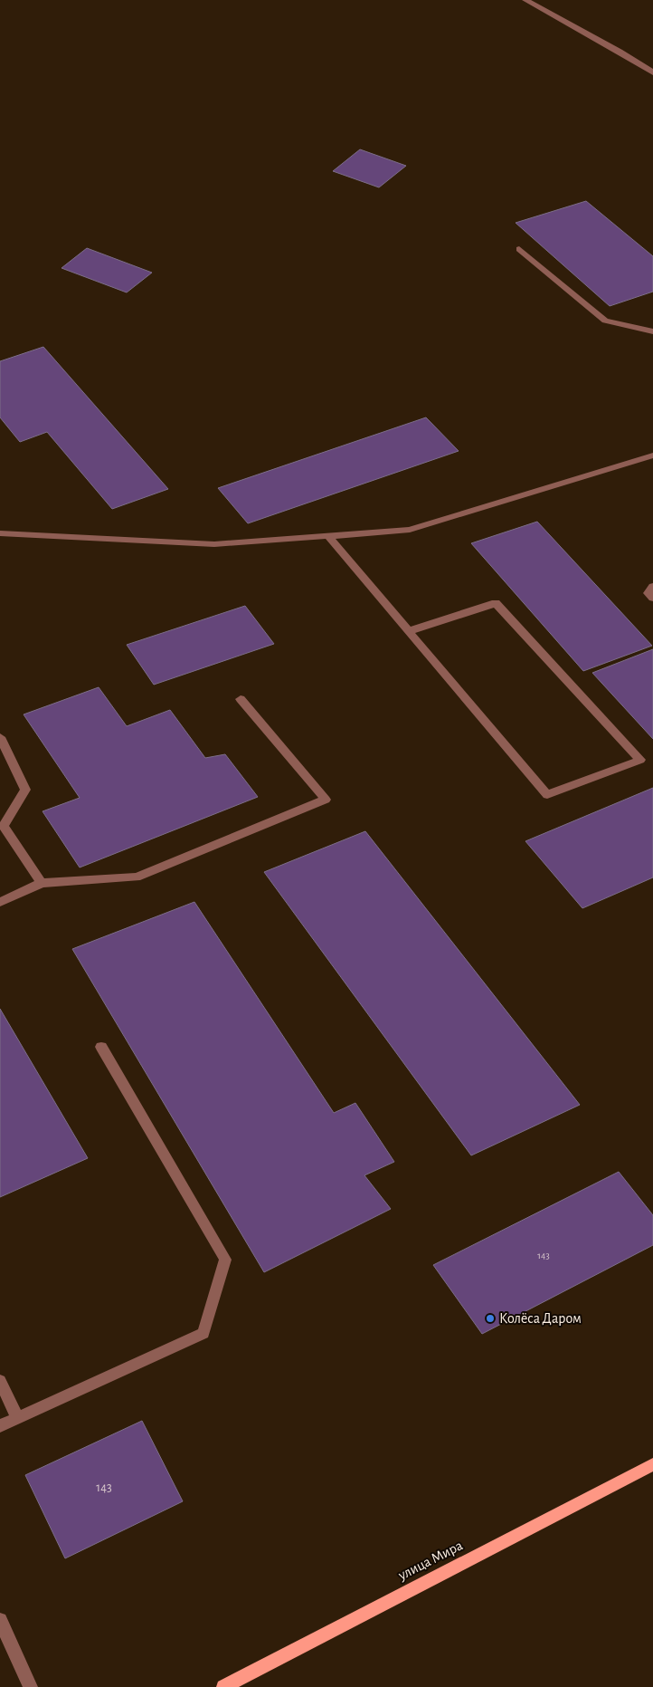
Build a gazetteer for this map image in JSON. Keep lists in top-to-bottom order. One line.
{"streets":{"main road":["улица Мира"]},"places":["Колёса Даром"],"house_numbers":["143","143"]}
